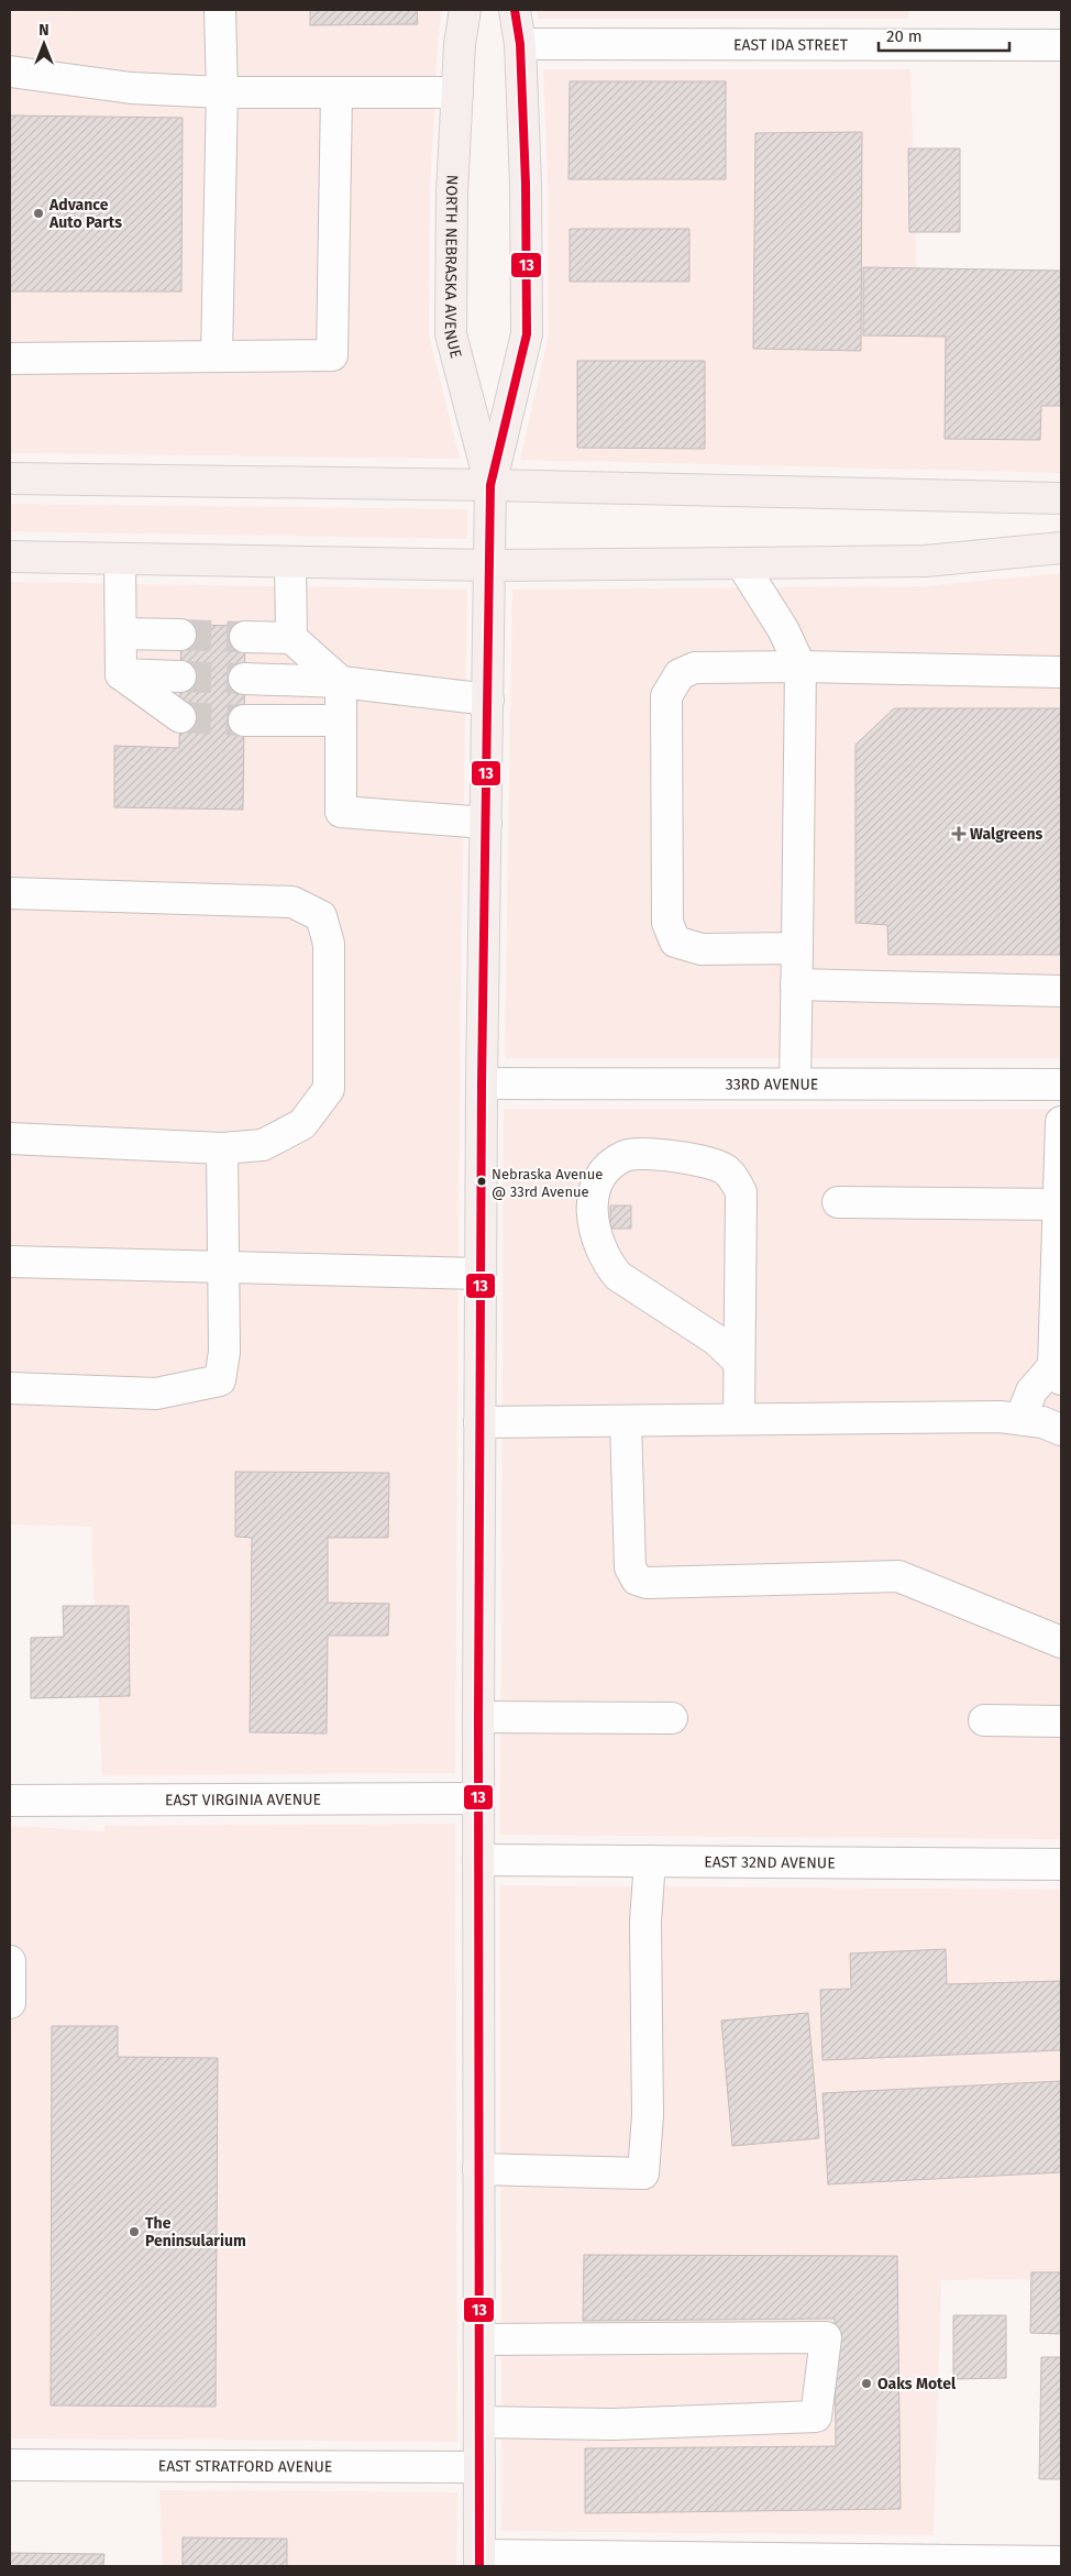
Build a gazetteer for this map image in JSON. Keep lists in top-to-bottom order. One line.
{"streets":{"main road":["NORTH NEBRASKA AVENUE"],"street":["EAST IDA STREET","33RD AVENUE","EAST VIRGINIA AVENUE","EAST 32ND AVENUE","EAST STRATFORD AVENUE"]},"crossings":[["EAST IDA STREET","NORTH NEBRASKA AVENUE"],["NORTH NEBRASKA AVENUE","33RD AVENUE"],["NORTH NEBRASKA AVENUE","EAST VIRGINIA AVENUE"],["NORTH NEBRASKA AVENUE","EAST 32ND AVENUE"],["NORTH NEBRASKA AVENUE","EAST STRATFORD AVENUE"]],"places":{"other":["Advance Auto Parts","Nebraska Avenue @ 33rd Avenue","The Peninsularium","Oaks Motel"],"health":["Walgreens"]},"lines":["transit line 13"],"scale_bar":"20 m","north":"top"}
